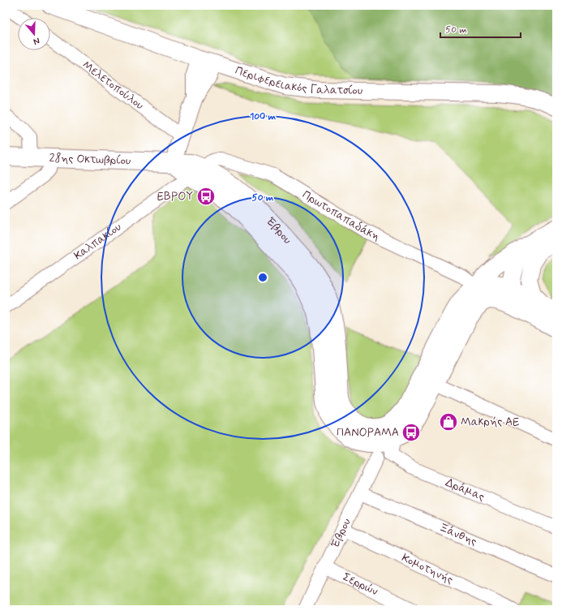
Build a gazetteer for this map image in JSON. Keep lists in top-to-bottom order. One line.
{"streets":{"main road":["28ης Οκτωβρίου","Έβρου"],"street":["Περιφερειακός Γαλατσίου","Μελετοπούλου","Πρωτοπαπαδάκη","Καλπακίου","Δράμας","Ξάνθης","Κομοτηνής","Σερρών"]},"crossings":[["28ης Οκτωβρίου","Έβρου"],["Πρωτοπαπαδάκη","Έβρου"],["Έβρου","Καλπακίου"],["Έβρου","Δράμας"],["Έβρου","Ξάνθης"],["Έβρου","Κομοτηνής"],["Έβρου","Σερρών"]],"places":{"bus stop":["ΕΒΡΟΥ","ΠΑΝΟΡΑΜΑ"],"shop":["Μακρής ΑΕ"]},"scale_bar":"50 m","north":"bottom","rings":["100 m","50 m"]}
